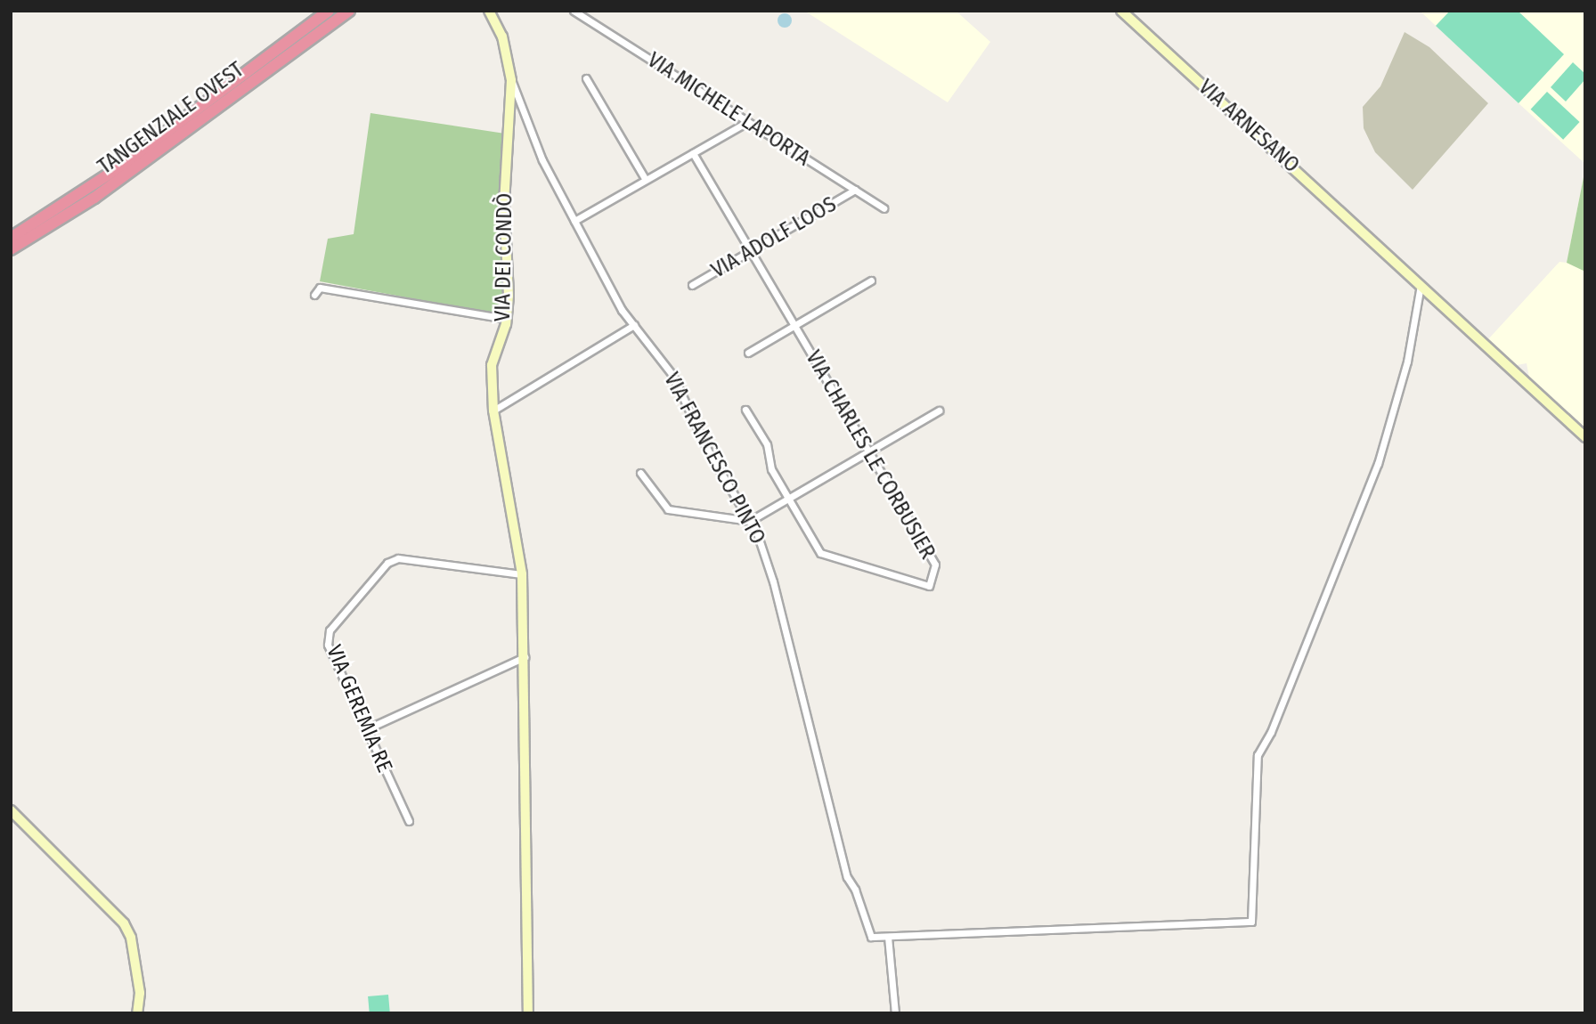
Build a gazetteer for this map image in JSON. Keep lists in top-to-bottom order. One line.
{"streets":{"highway":["TANGENZIALE OVEST"],"street":["VIA MICHELE LAPORTA","VIA ARNESANO","VIA ADOLF LOOS","VIA DEI CONDÒ","VIA CHARLES LE CORBUSIER","VIA FRANCESCO PINTO","VIA GEREMIA RE"]},"crossings":[["VIA MICHELE LAPORTA","VIA ADOLF LOOS"],["VIA ADOLF LOOS","VIA CHARLES LE CORBUSIER"],["VIA DEI CONDÒ","VIA FRANCESCO PINTO"],["VIA DEI CONDÒ","VIA GEREMIA RE"]]}
